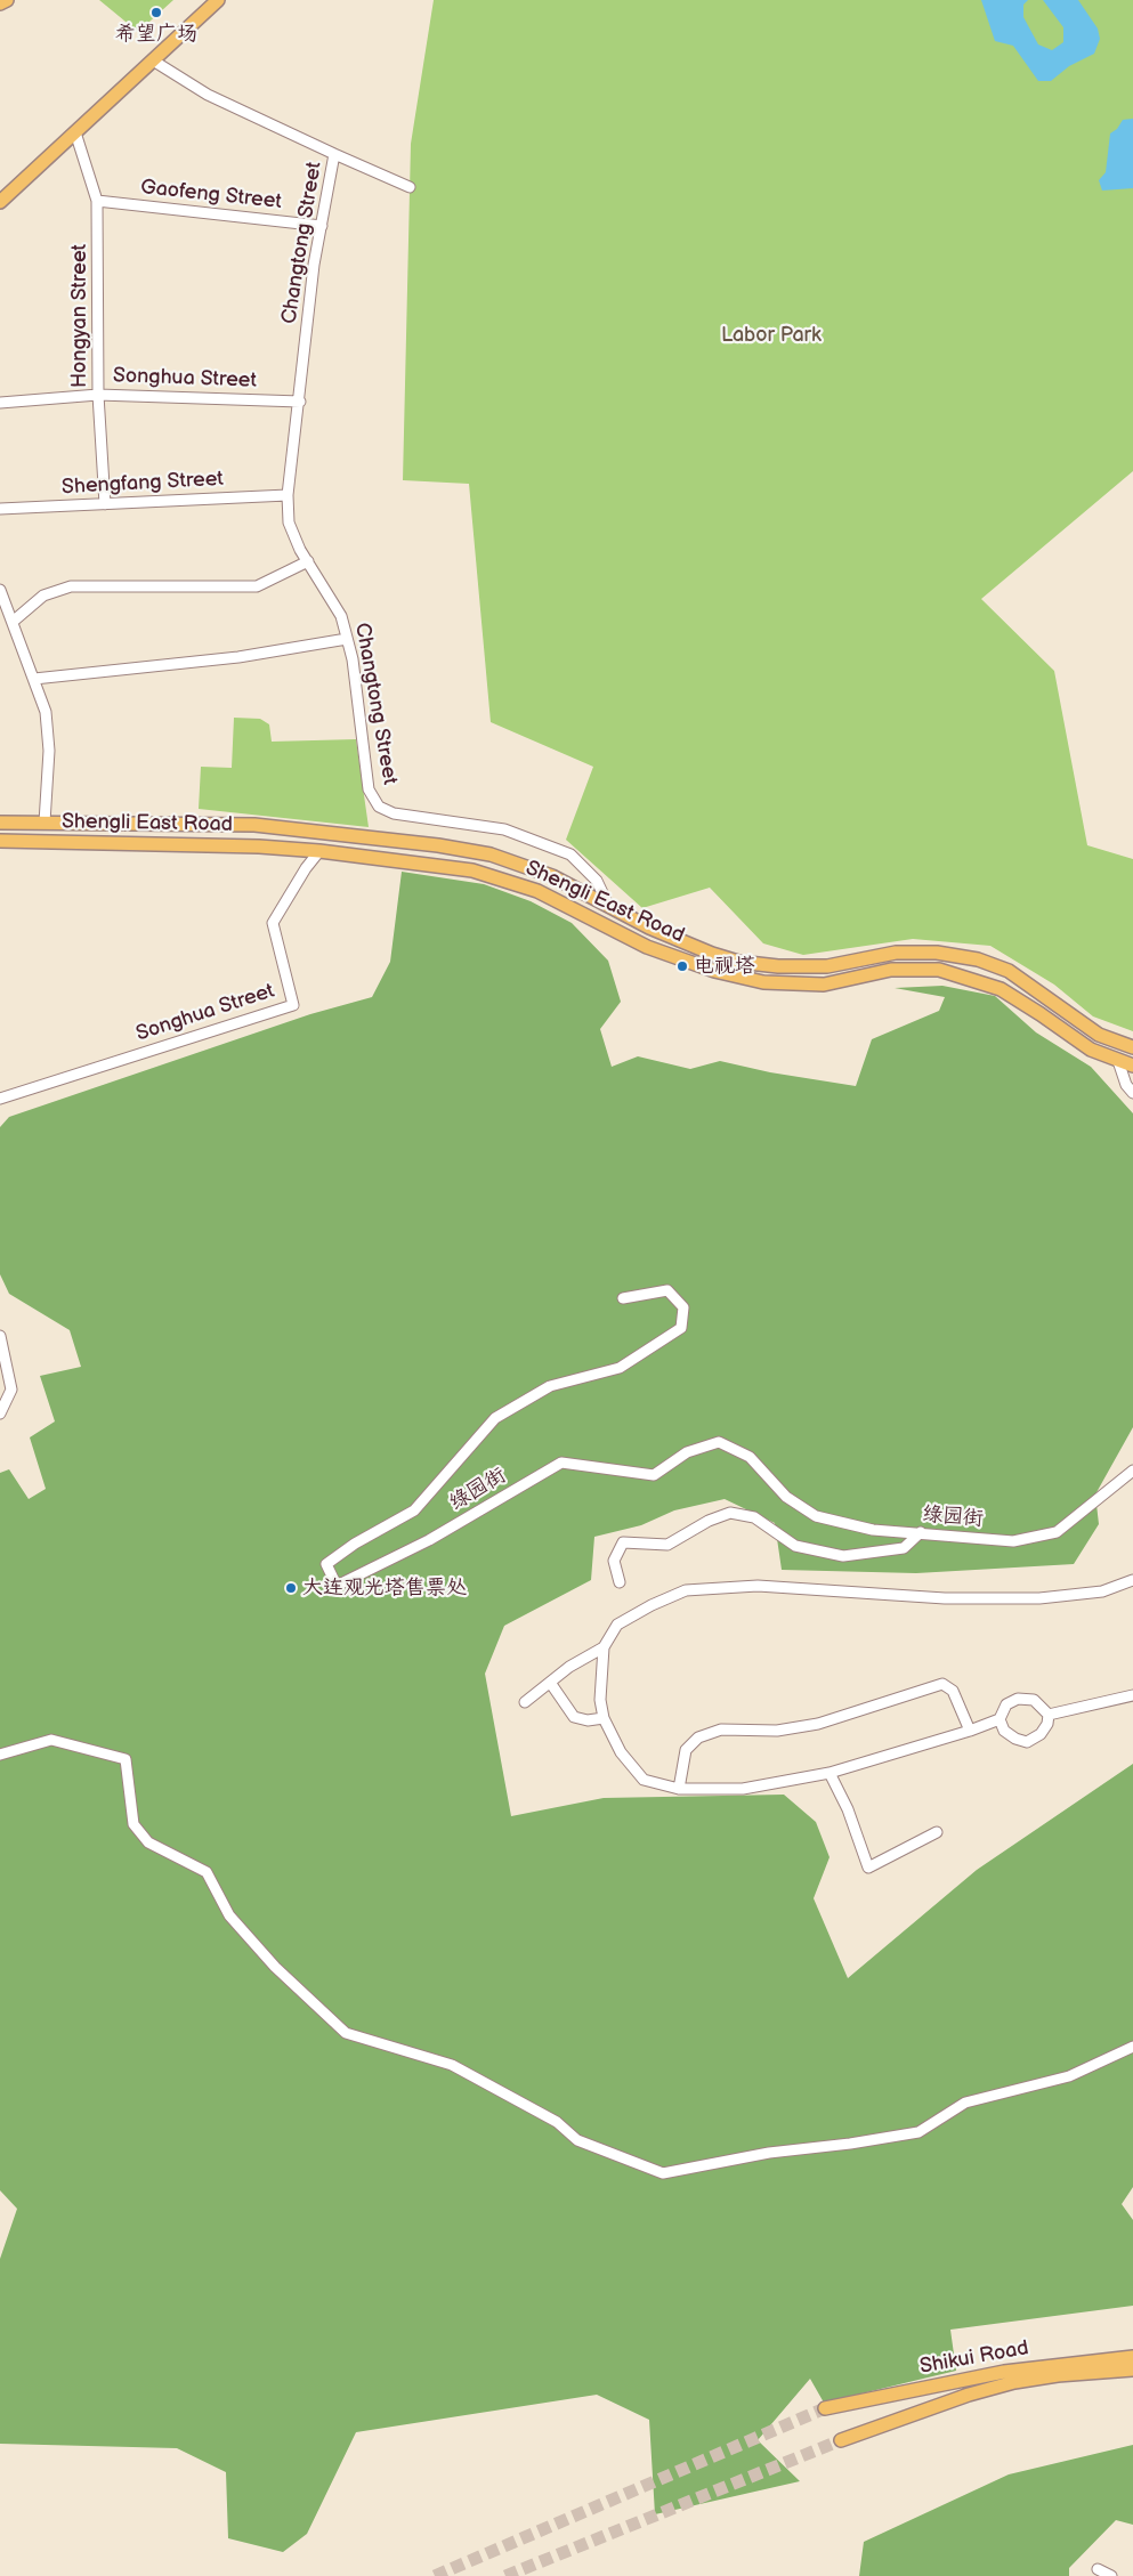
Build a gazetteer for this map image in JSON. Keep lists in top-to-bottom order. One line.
{"streets":{"main road":["Shengli East Road","Shikui Road"],"street":["Gaofeng Street","Changtong Street","Hongyan Street","Songhua Street","Shengfang Street","绿园街"]},"crossings":[["Gaofeng Street","Changtong Street"],["Gaofeng Street","Hongyan Street"],["Changtong Street","Songhua Street"],["Changtong Street","Shengfang Street"],["Hongyan Street","Songhua Street"],["Hongyan Street","Shengfang Street"],["Songhua Street","Shengli East Road"]],"parks":["Labor Park"],"places":["希望广场","电视塔","大连观光塔售票处"]}
